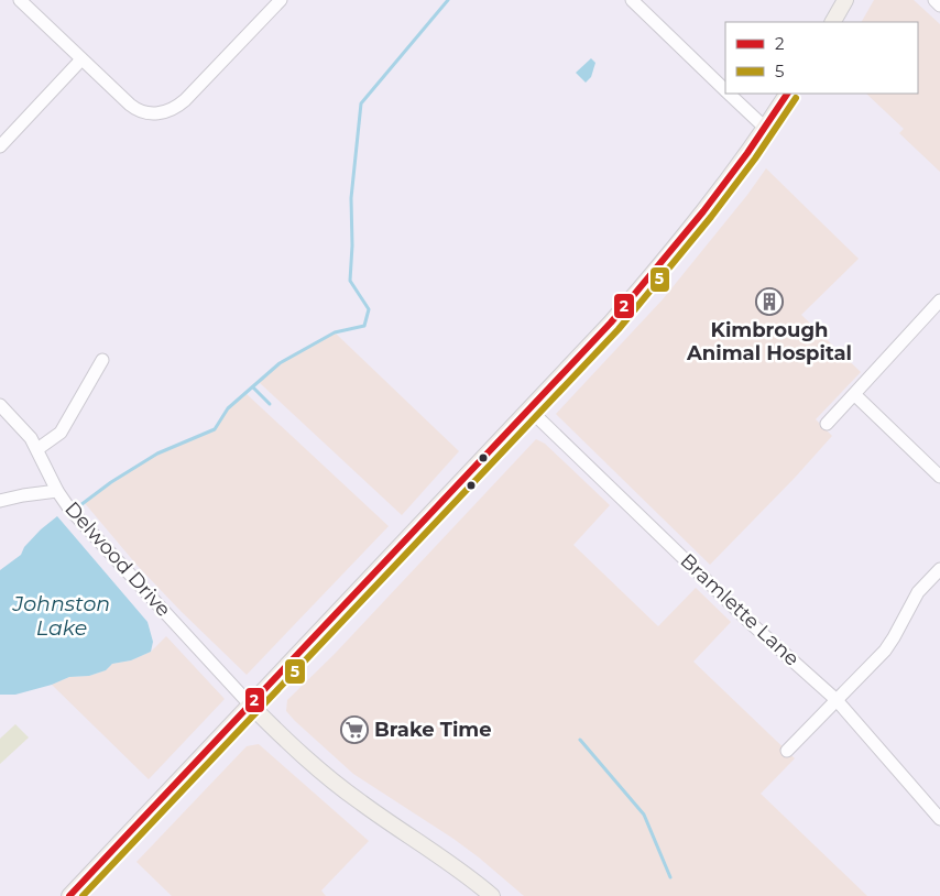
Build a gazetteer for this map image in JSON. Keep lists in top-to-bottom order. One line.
{"streets":{"street":["Delwood Drive","Bramlette Lane"]},"water":["Johnston Lake"],"places":{"building":["Kimbrough Animal Hospital"],"supermarket":["Brake Time"]},"lines":["transit line 2","transit line 5"],"legend":["2","5"]}
